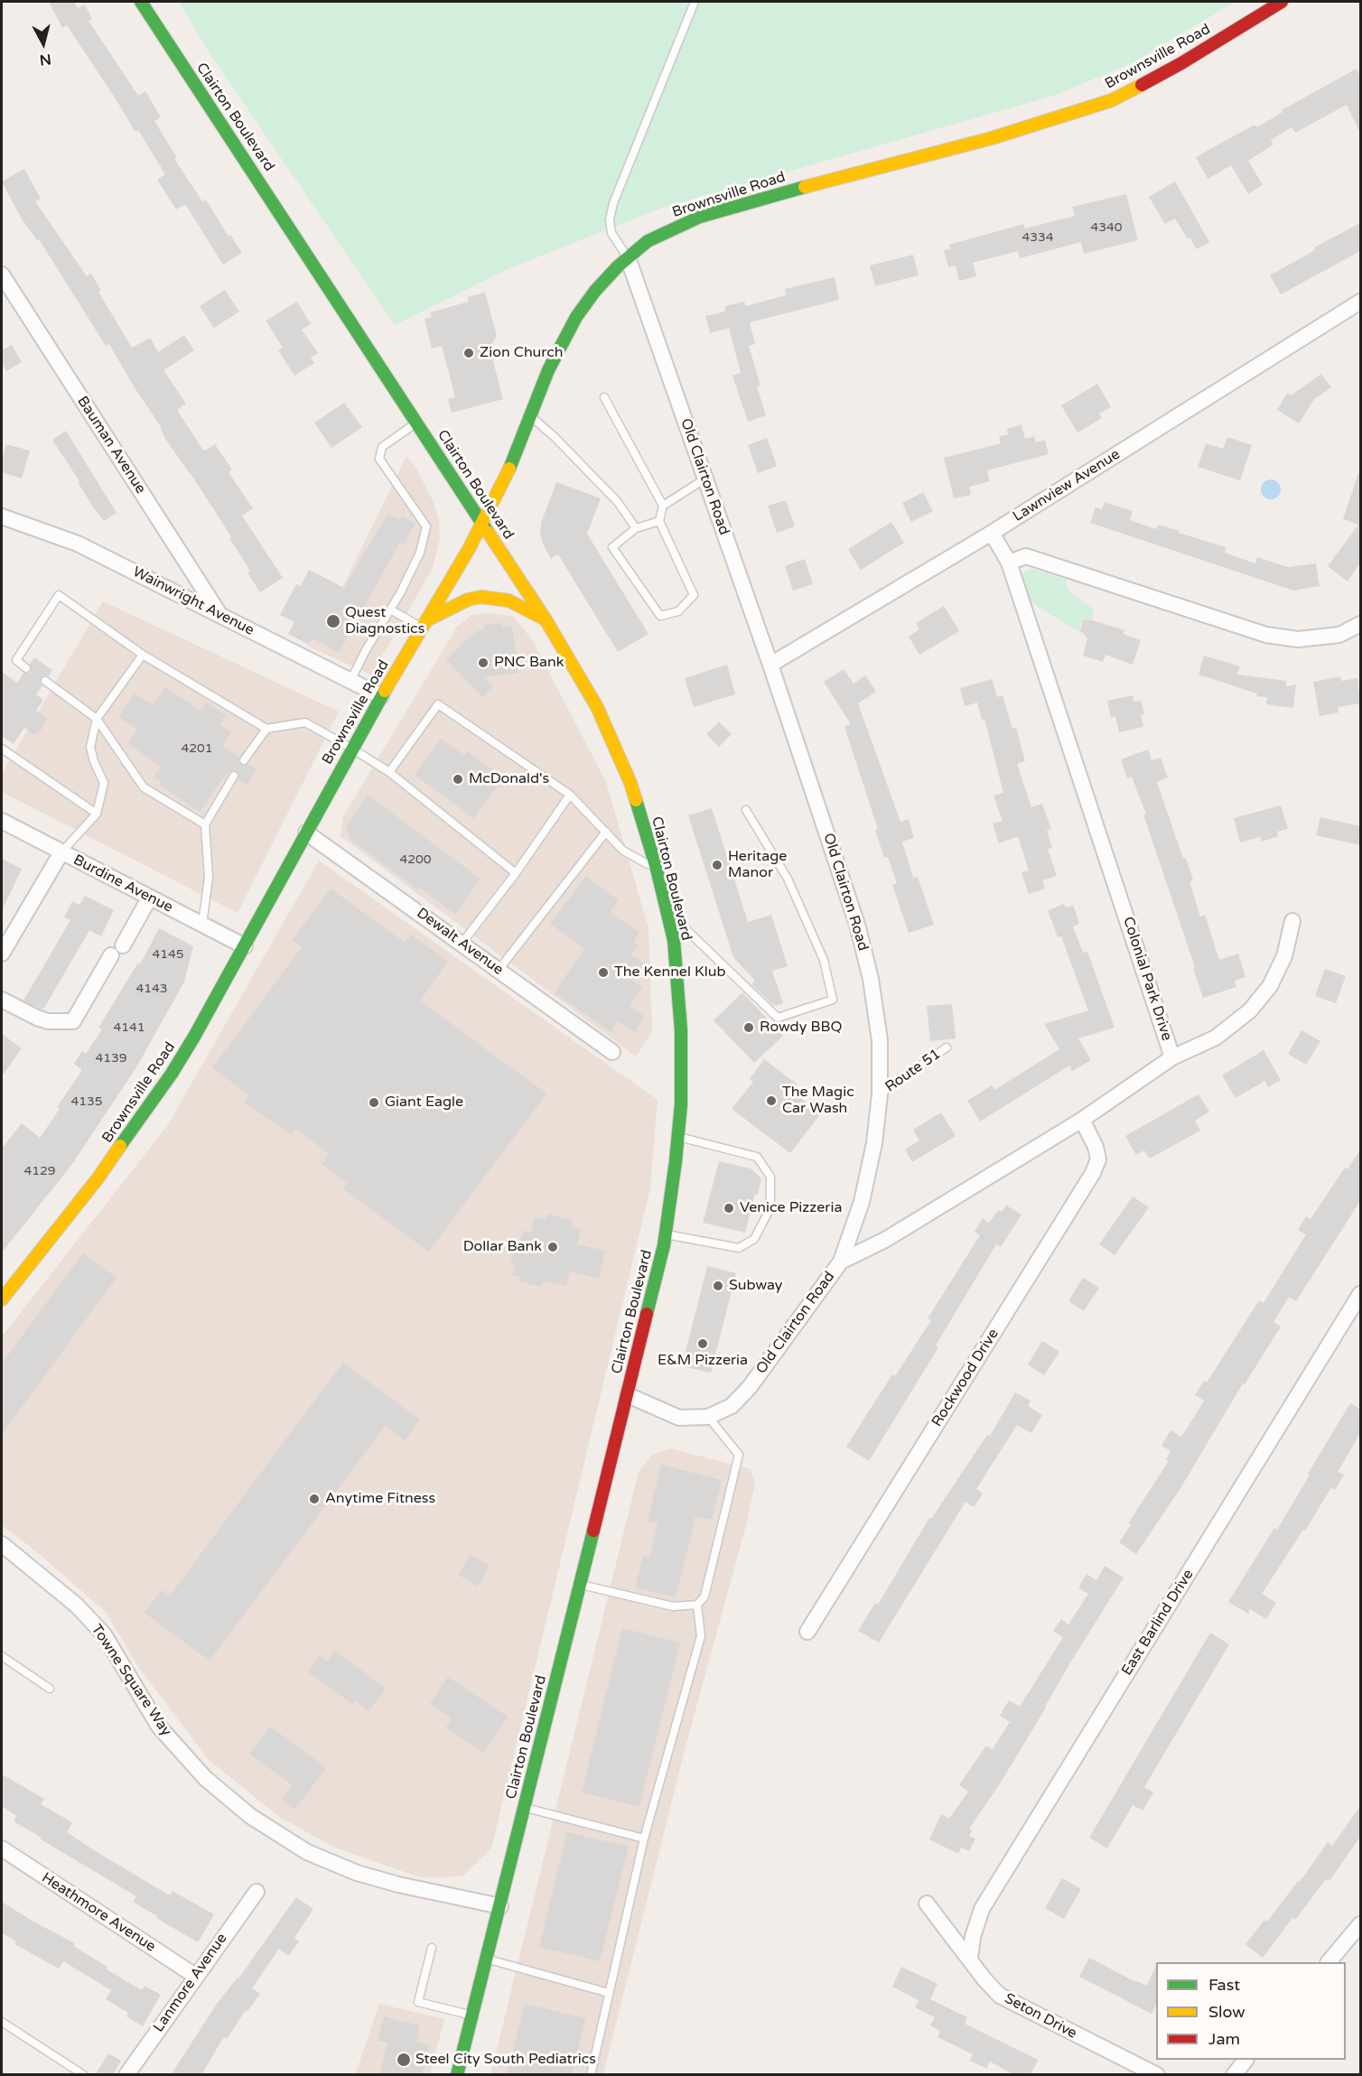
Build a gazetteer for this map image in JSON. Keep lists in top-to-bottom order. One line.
{"streets":{"main road":["Brownsville Road","Clairton Boulevard"],"street":["Bauman Avenue","Old Clairton Road","Lawnview Avenue","Wainwright Avenue","Burdine Avenue","Dewalt Avenue","Colonial Park Drive","Rockwood Drive","East Barlind Drive","Towne Square Way","Heathmore Avenue","Lanmore Avenue","Seton Drive"],"lane":["Route 51"]},"crossings":[["Brownsville Road","Clairton Boulevard"],["Brownsville Road","Old Clairton Road"],["Brownsville Road","Wainwright Avenue"],["Brownsville Road","Burdine Avenue"],["Brownsville Road","Dewalt Avenue"],["Clairton Boulevard","Old Clairton Road"],["Clairton Boulevard","Towne Square Way"],["Bauman Avenue","Wainwright Avenue"],["Old Clairton Road","Lawnview Avenue"],["Old Clairton Road","Colonial Park Drive"],["Old Clairton Road","Route 51"],["Lawnview Avenue","Colonial Park Drive"],["Colonial Park Drive","Rockwood Drive"],["East Barlind Drive","Seton Drive"],["Heathmore Avenue","Lanmore Avenue"]],"places":["Zion Church","Quest Diagnostics","PNC Bank","McDonald's","Heritage Manor","The Kennel Klub","Rowdy BBQ","The Magic Car Wash","Giant Eagle","Venice Pizzeria","Dollar Bank","Subway","E&M Pizzeria","Anytime Fitness","Steel City South Pediatrics"],"house_numbers":["4340","4334","4201","4200","4145","4143","4141","4139","4135","4129"],"legend":["Fast","Slow","Jam"],"north":"bottom"}
